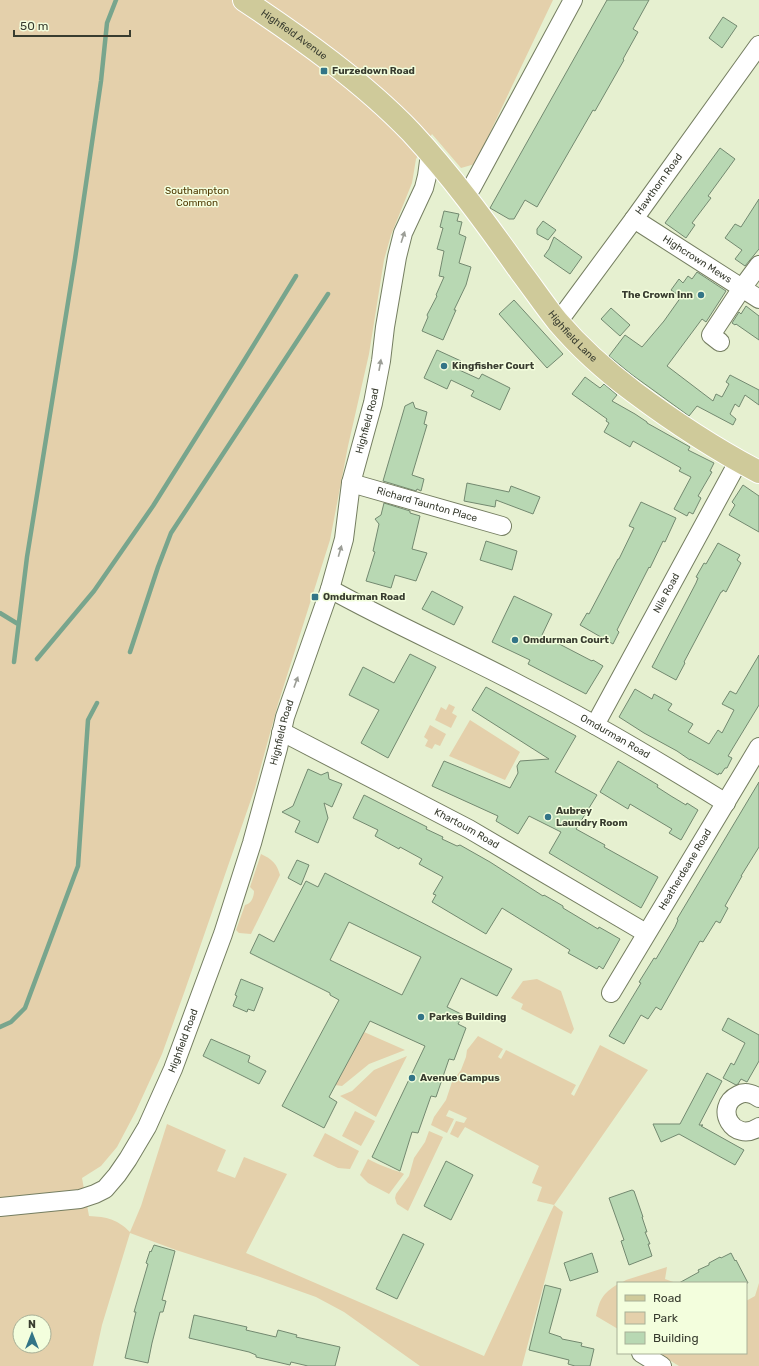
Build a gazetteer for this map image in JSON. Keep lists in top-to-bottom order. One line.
{"streets":{"main road":["Highfield Avenue","Highfield Lane"],"street":["Hawthorn Road","Highcrown Mews","Highfield Road","Richard Taunton Place","Nile Road","Omdurman Road","Khartoum Road","Heatherdeane Road"]},"crossings":[["Highfield Avenue","Highfield Lane"],["Highfield Avenue","Highfield Road"],["Hawthorn Road","Highcrown Mews"],["Hawthorn Road","Highfield Lane"],["Highfield Lane","Highfield Road"],["Highfield Lane","Nile Road"],["Highfield Road","Richard Taunton Place"],["Highfield Road","Omdurman Road"],["Highfield Road","Khartoum Road"],["Nile Road","Omdurman Road"],["Omdurman Road","Heatherdeane Road"],["Khartoum Road","Heatherdeane Road"]],"one_way":["Highfield Road"],"parks":["Southampton Common"],"places":{"transit":["Furzedown Road","Omdurman Road"],"other":["The Crown Inn","Kingfisher Court","Omdurman Court","Aubrey Laundry Room","Parkes Building","Avenue Campus"]},"legend":["Road","Park","Building"],"scale_bar":"50 m","north":"top"}
